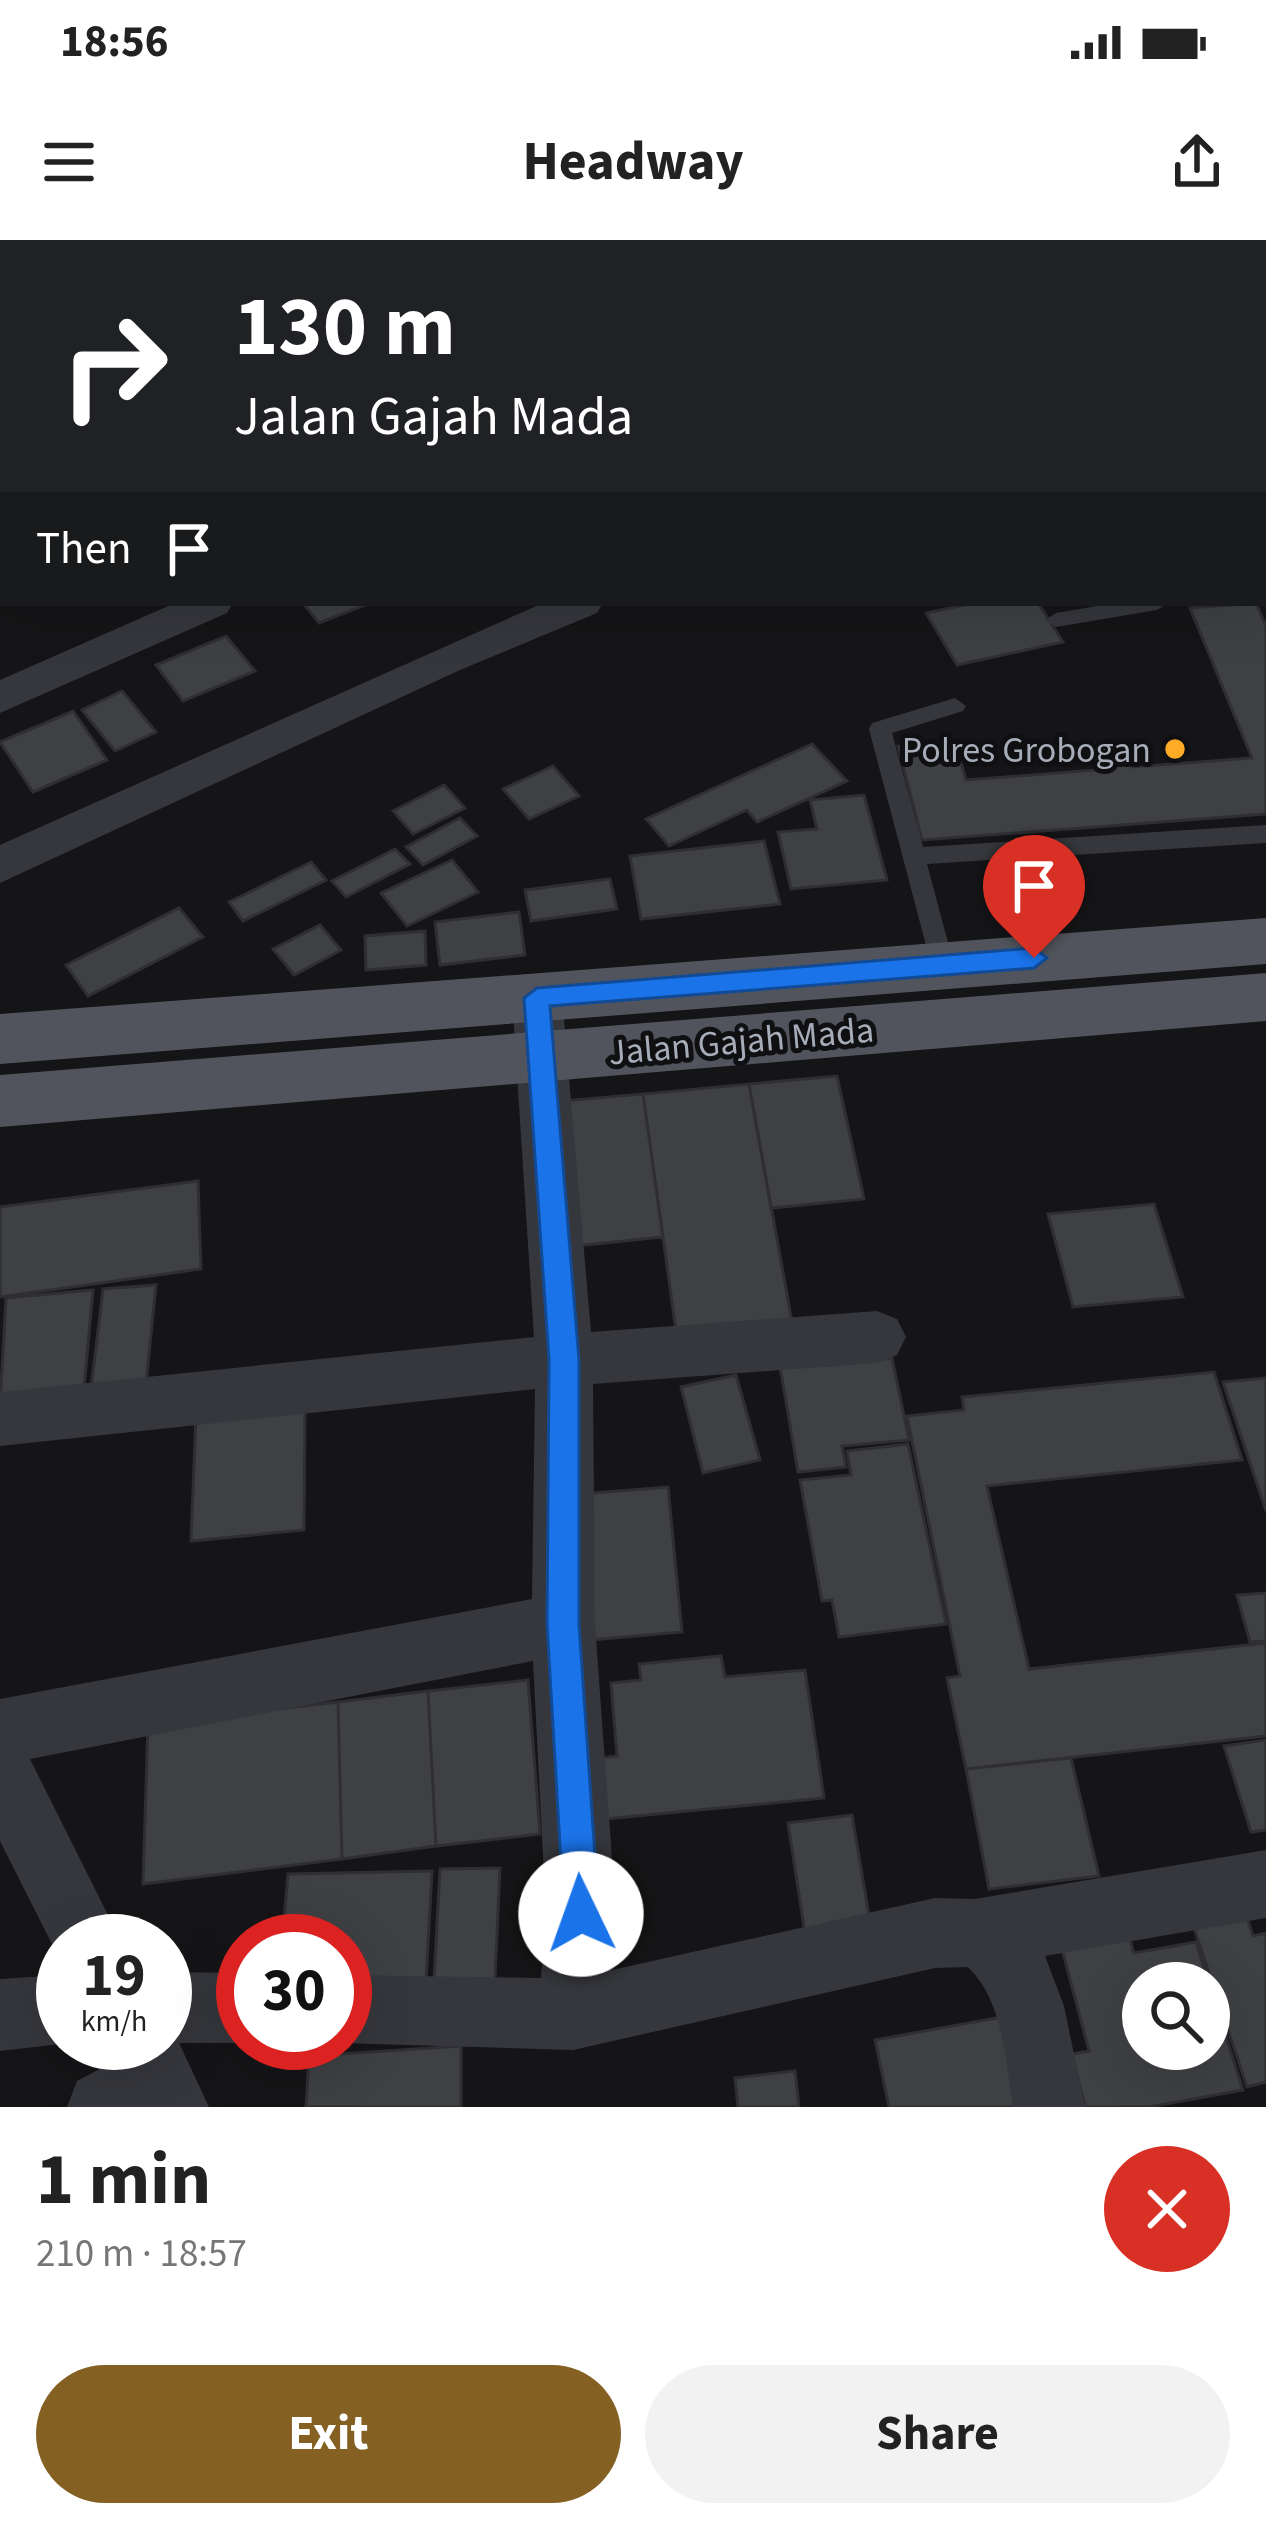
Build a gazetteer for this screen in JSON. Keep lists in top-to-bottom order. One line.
{"streets":{"main road":["Jalan Gajah Mada"]},"places":["Polres Grobogan"],"page":{"status":"18:56","header":"Headway","turn":["130 m","Jalan Gajah Mada"],"then":"Then","speed":"19 km/h","limit":"30","heading":["1 min","210 m · 18:57"],"buttons":["Exit","Share"]}}
